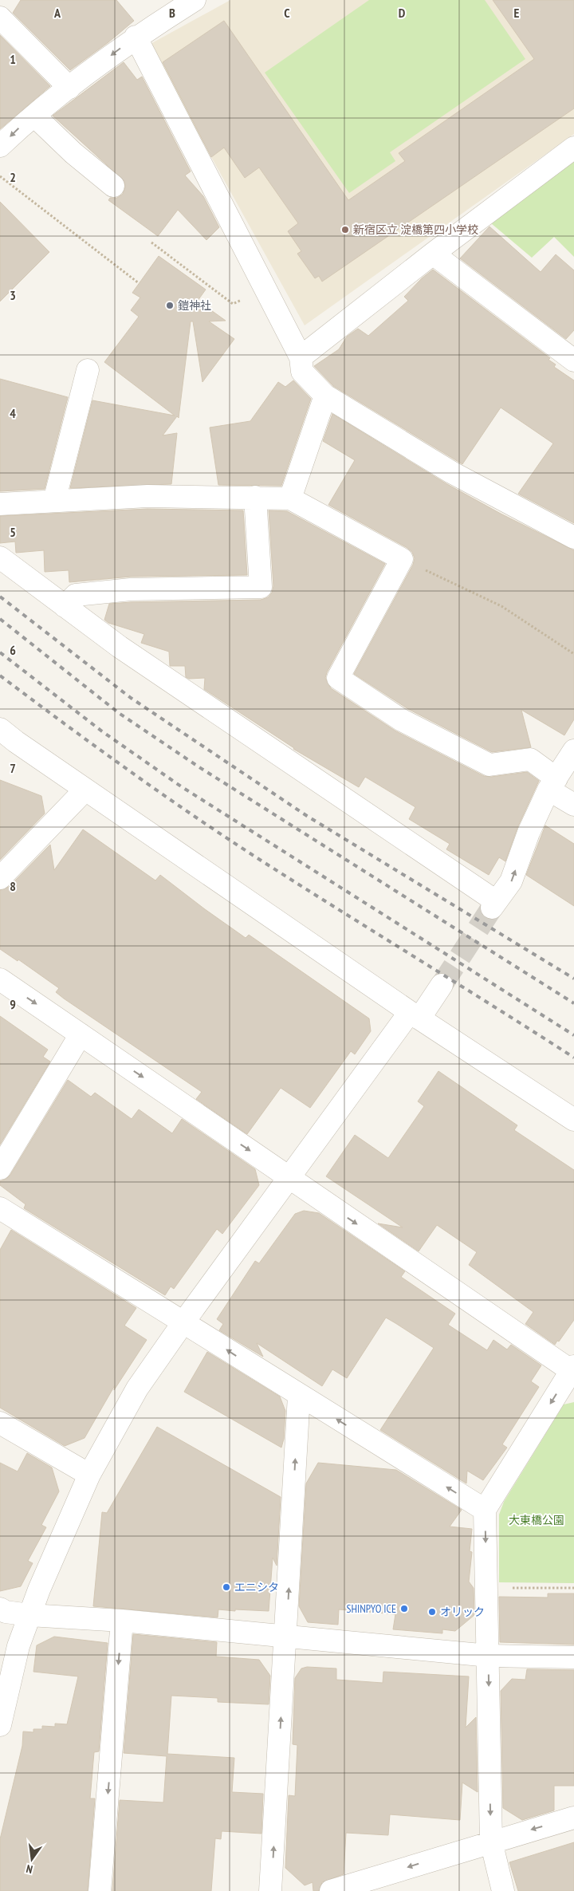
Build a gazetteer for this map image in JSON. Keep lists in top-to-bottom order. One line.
{"parks":["大東橋公園"],"places":["新宿区立 淀橋第四小学校","鎧神社","エニシタ","SHINPYO ICE","オリック"],"north":"bottom","grid":{"columns":["A","B","C","D","E"],"rows":["1","2","3","4","5","6","7","8","9"]}}
